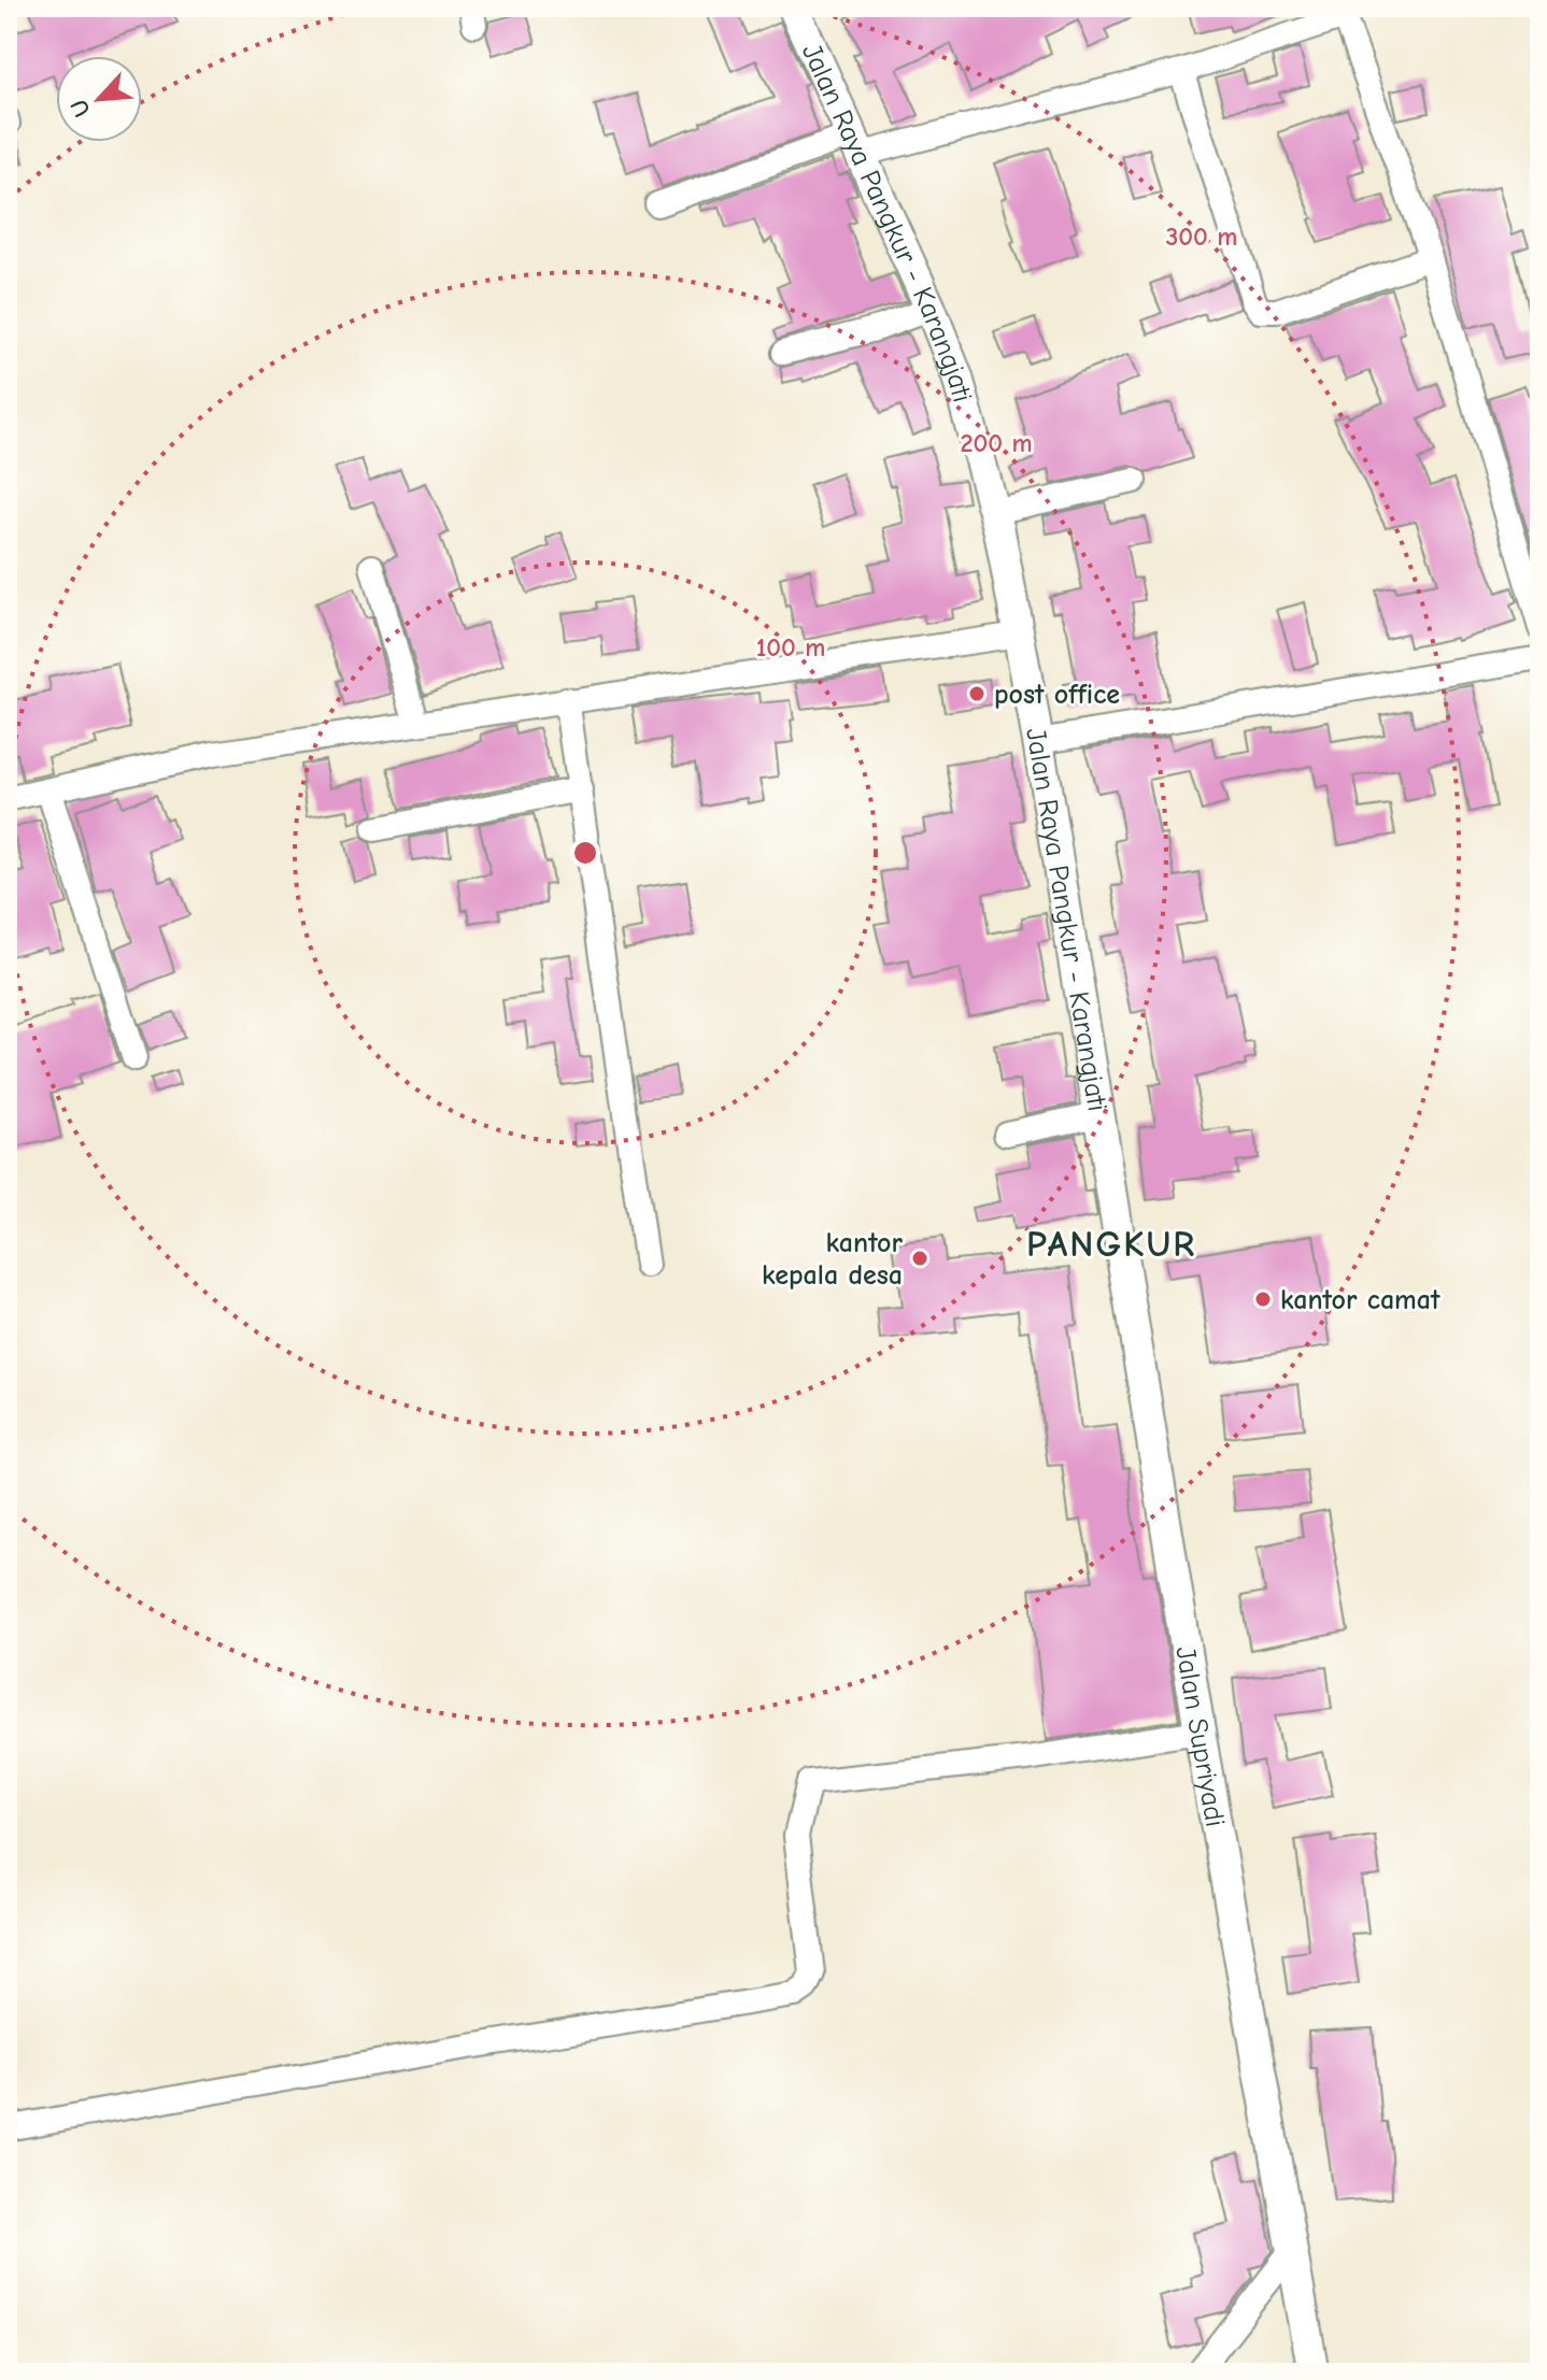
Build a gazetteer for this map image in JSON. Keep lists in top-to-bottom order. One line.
{"streets":{"main road":["Jalan Raya Pangkur - Karangjati","Jalan Supriyadi"]},"crossings":[["Jalan Raya Pangkur - Karangjati","Jalan Supriyadi"]],"districts":["PANGKUR"],"places":["post office","kantor kepala desa","kantor camat"],"north":"bottom left","rings":["300 m","200 m","100 m"]}
